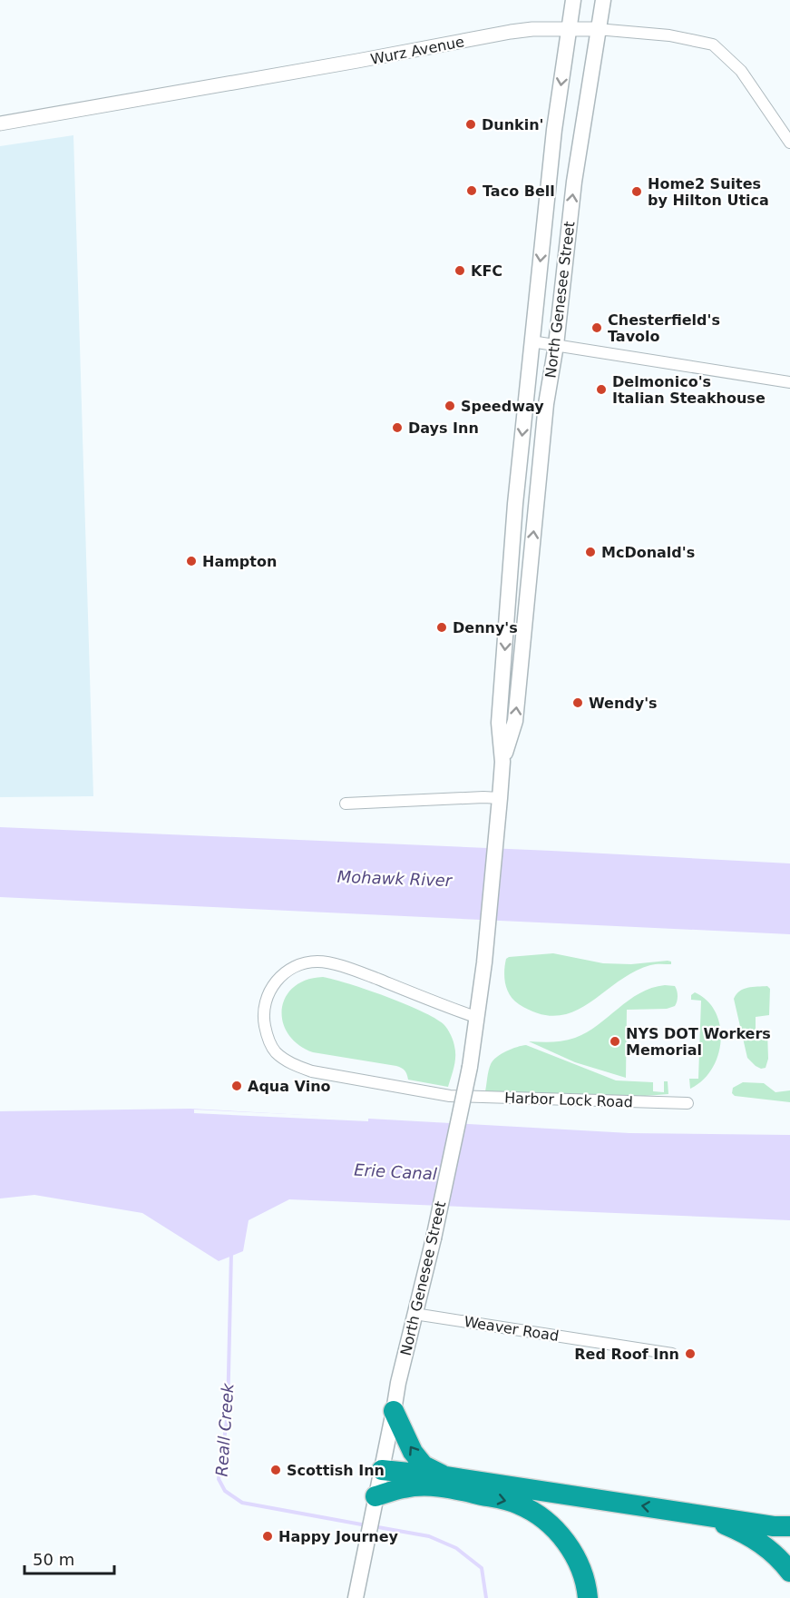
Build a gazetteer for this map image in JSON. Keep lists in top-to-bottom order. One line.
{"streets":{"main road":["North Genesee Street"],"street":["Wurz Avenue","Harbor Lock Road","Weaver Road"]},"crossings":[["Wurz Avenue","North Genesee Street"],["North Genesee Street","Harbor Lock Road"],["North Genesee Street","Weaver Road"]],"water":["Mohawk River","Erie Canal","Reall Creek"],"places":["Dunkin'","Taco Bell","Home2 Suites by Hilton Utica","KFC","Chesterfield's Tavolo","Delmonico's Italian Steakhouse","Speedway","Days Inn","McDonald's","Hampton","Denny's","Wendy's","NYS DOT Workers Memorial","Aqua Vino","Red Roof Inn","Scottish Inn","Happy Journey"],"scale_bar":"50 m"}
